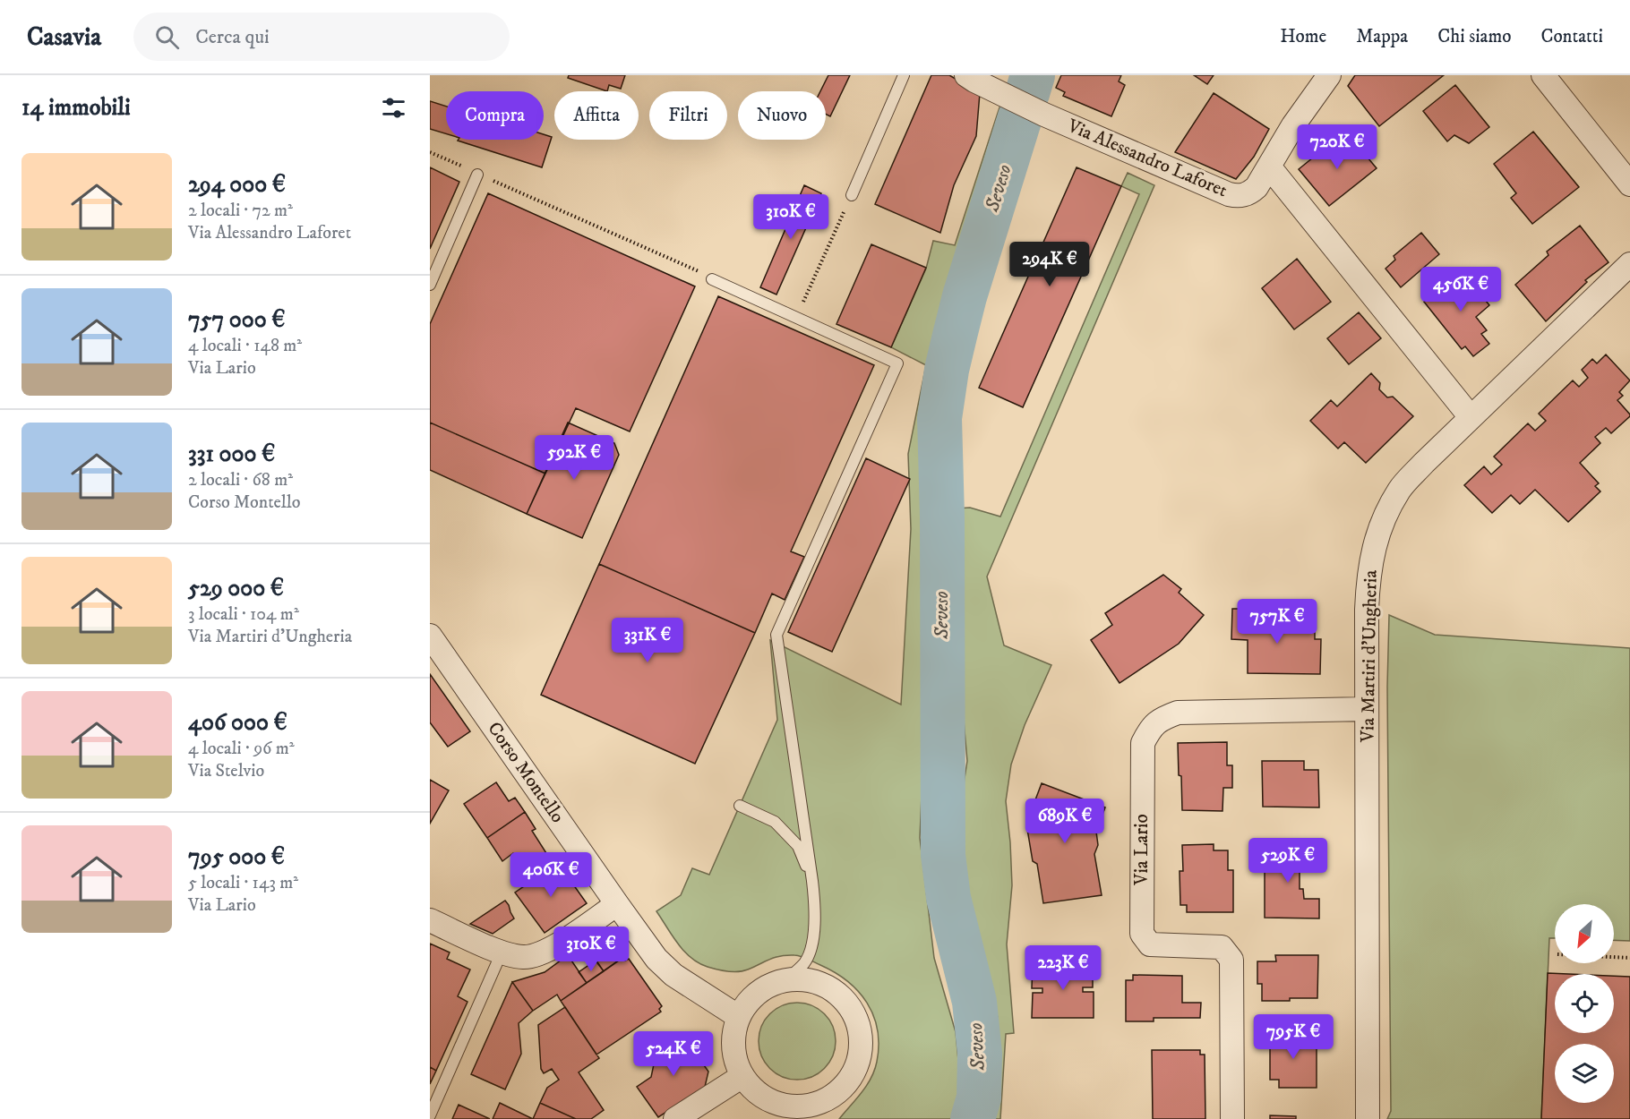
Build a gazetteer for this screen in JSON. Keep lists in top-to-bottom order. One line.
{"streets":{"street":["Via Alessandro Laforet","Via Martiri d'Ungheria","Corso Montello","Via Lario"]},"crossings":[["Via Martiri d'Ungheria","Via Lario"]],"water":["Seveso"],"north":"bottom left","page":{"header":"Casavia","search":"Cerca qui","nav":["Home","Mappa","Chi siamo","Contatti"],"heading":"14 immobili","chip":["Compra","Affitta","Filtri","Nuovo"],"price":["720K €","310K €","294K €","456K €","592K €","757K €","331K €","689K €","529K €","406K €","310K €","223K €","795K €","524K €"],"list":[{"name":"294 000 €","note":"2 locali · 72 m² · Via Alessandro Laforet"},{"name":"757 000 €","note":"4 locali · 148 m² · Via Lario"},{"name":"331 000 €","note":"2 locali · 68 m² · Corso Montello"},{"name":"529 000 €","note":"3 locali · 104 m² · Via Martiri d'Ungheria"},{"name":"406 000 €","note":"4 locali · 96 m² · Via Stelvio"},{"name":"795 000 €","note":"5 locali · 143 m² · Via Lario"}]}}
